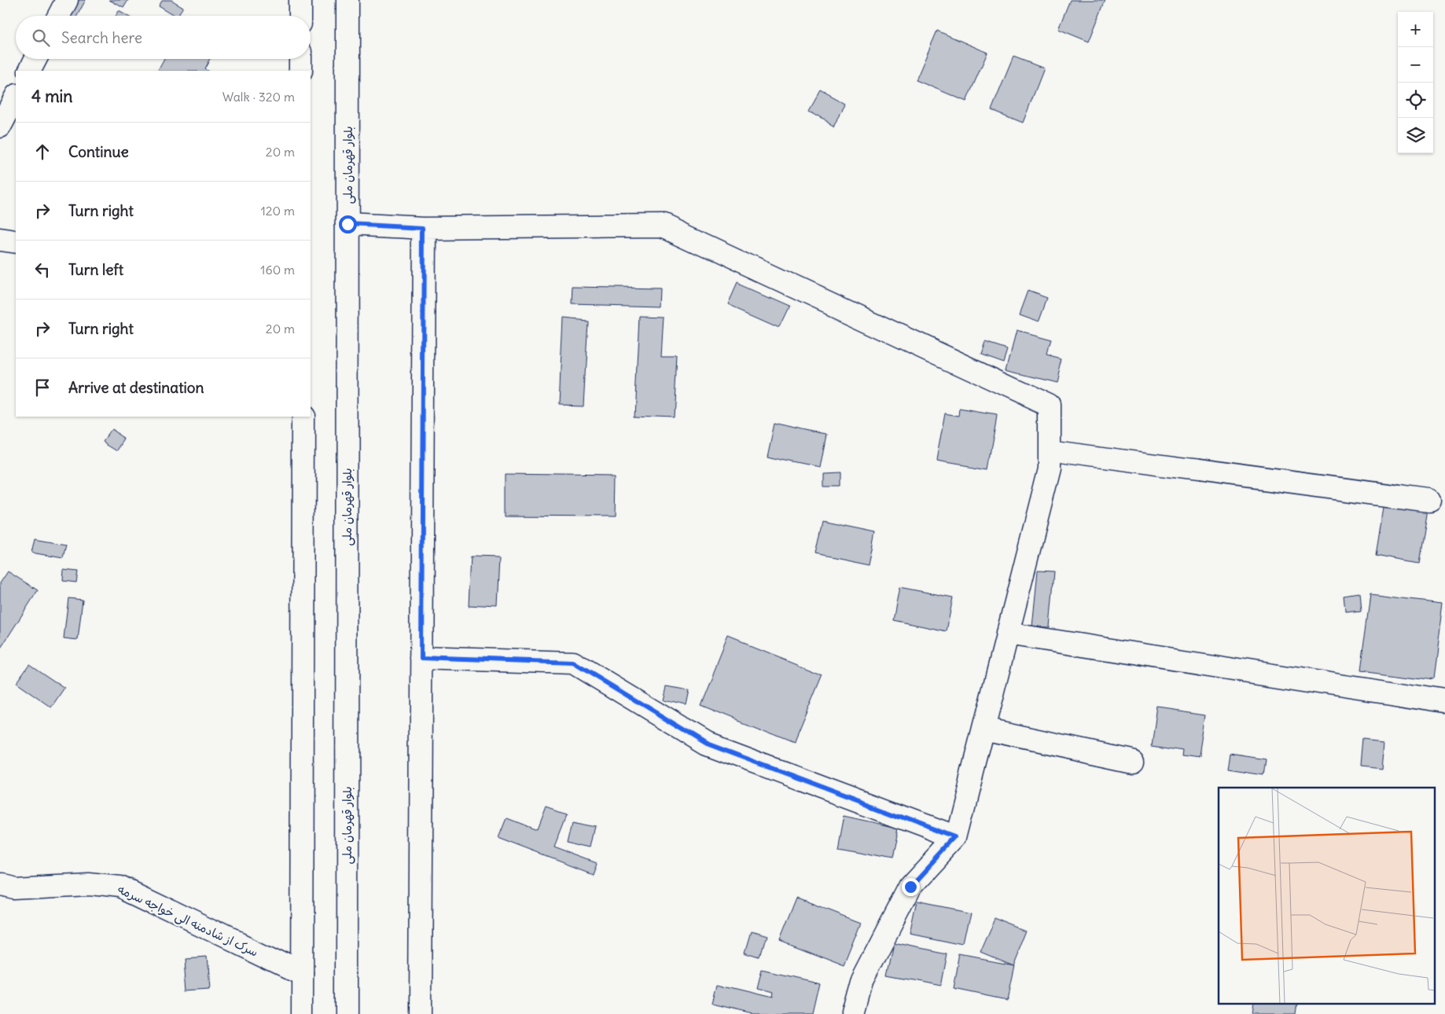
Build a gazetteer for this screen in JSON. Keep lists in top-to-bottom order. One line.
{"streets":{"main road":["بلوار قهرمان ملی","سرک از شادمنه الی خواجه سرمه"]},"page":{"map_buttons":["+","−"],"search":"Search here","heading":["4 min","Walk · 320 m"],"list":[["Continue","20 m"],["Turn right","120 m"],["Turn left","160 m"],["Turn right","20 m"],"Arrive at destination"]}}
